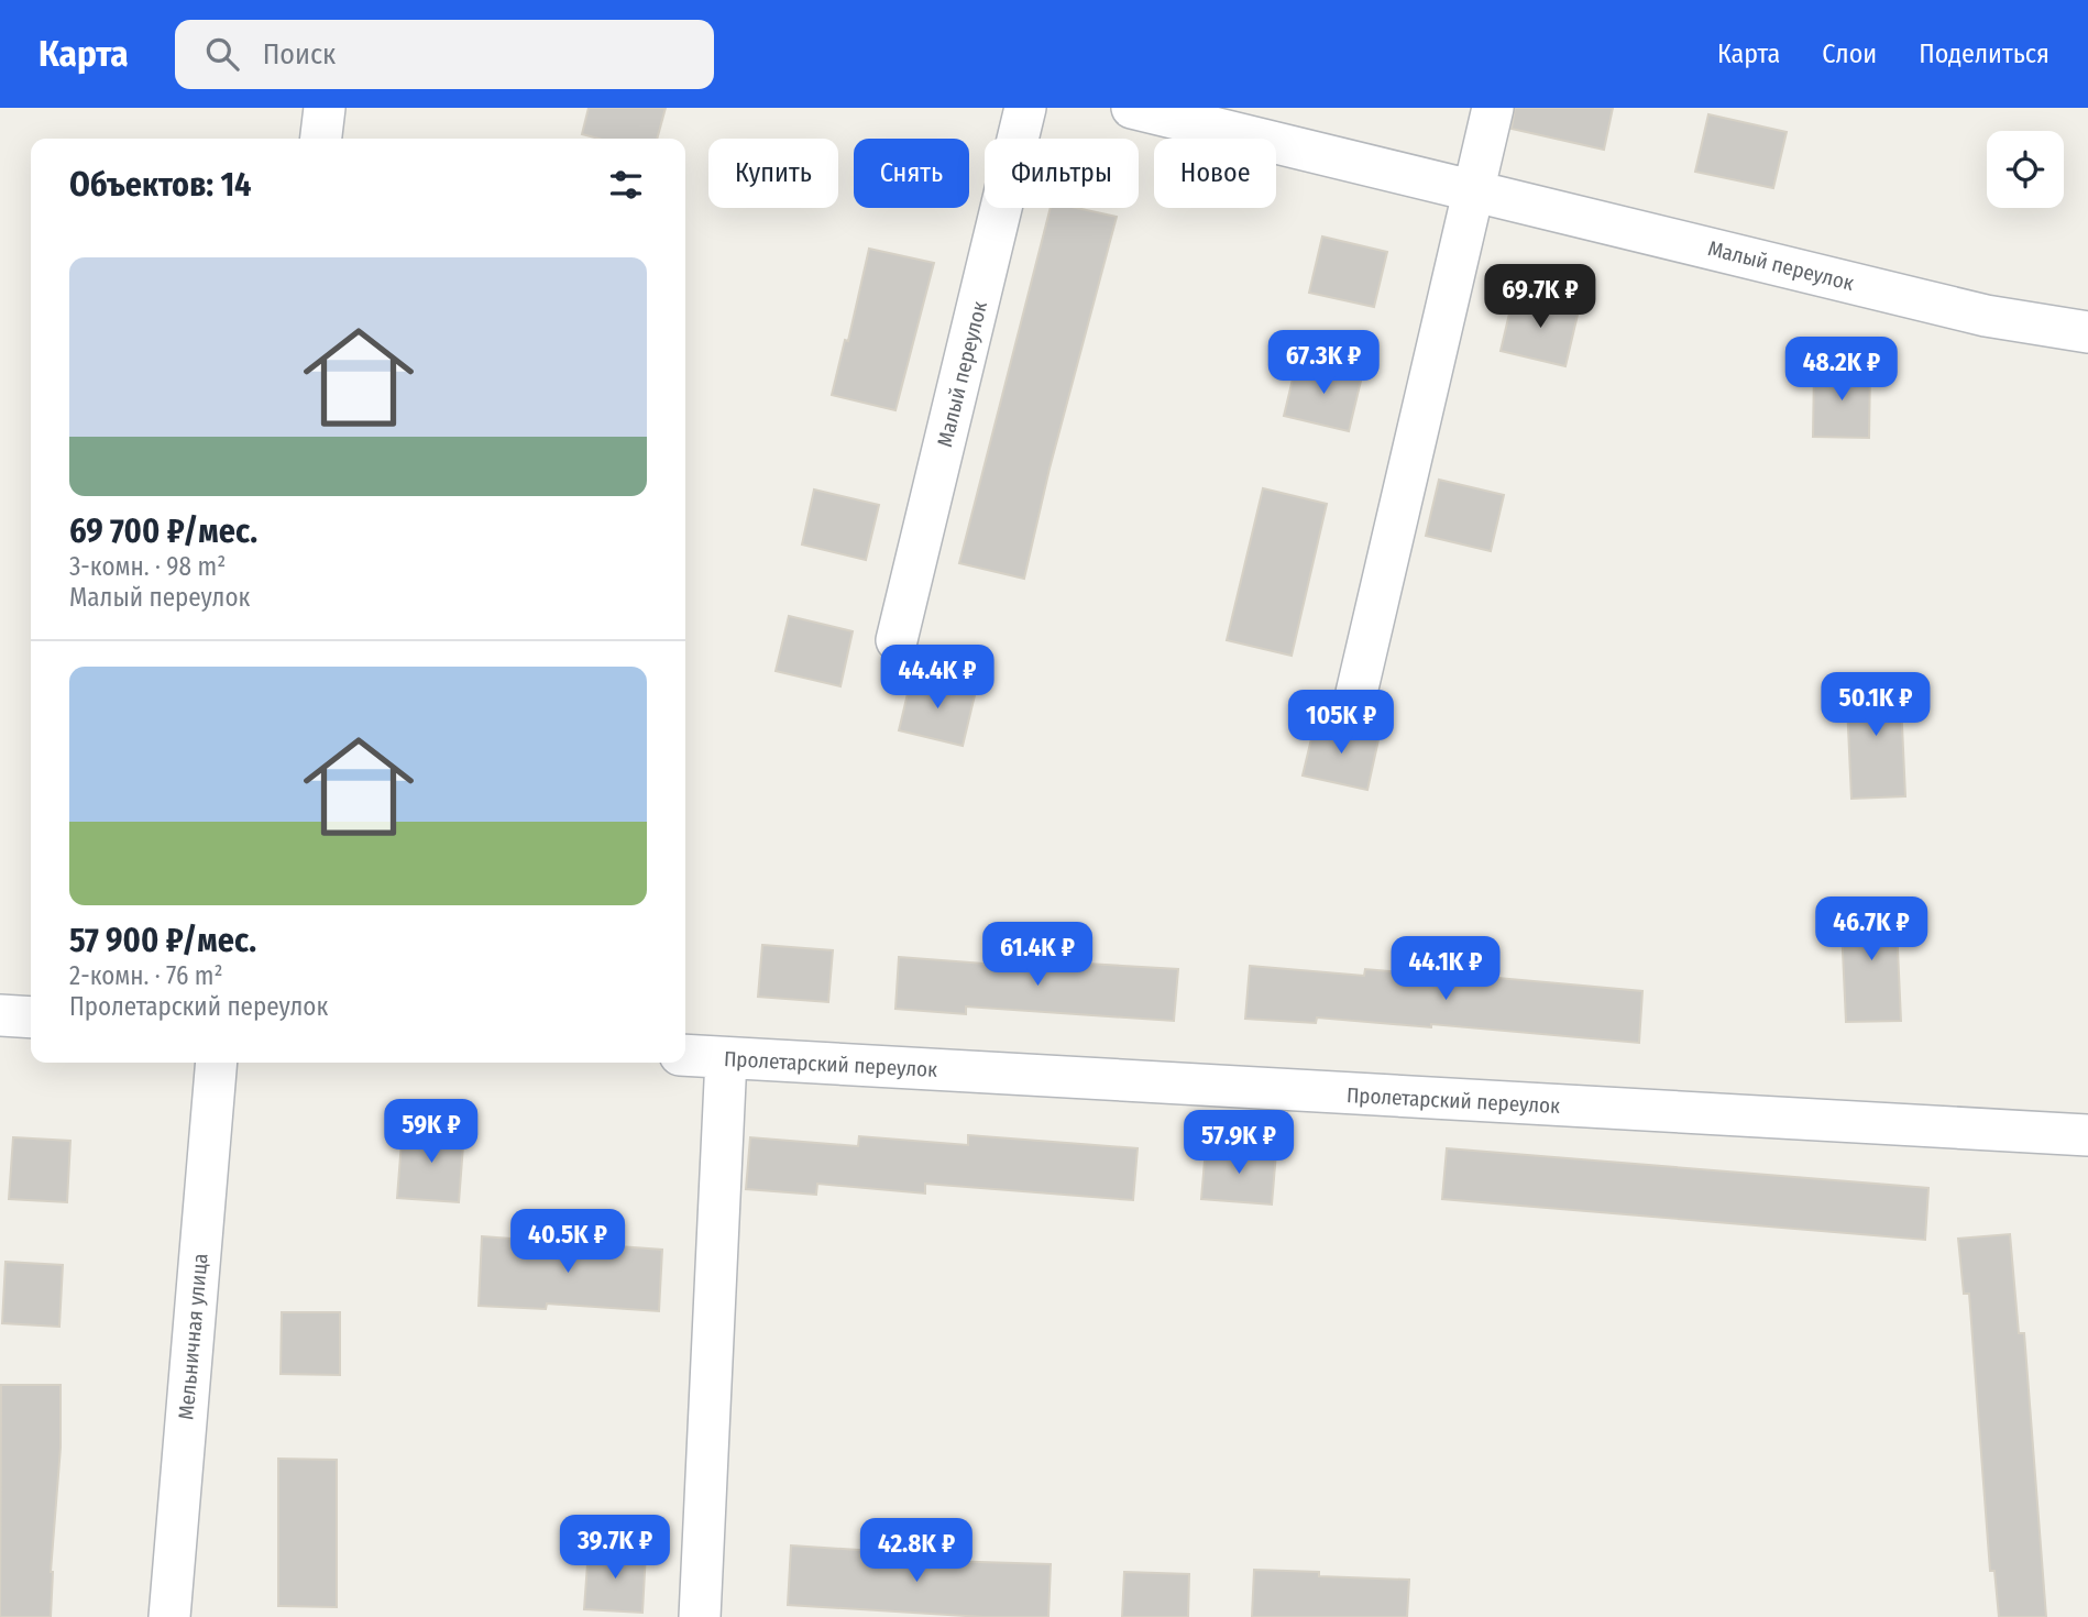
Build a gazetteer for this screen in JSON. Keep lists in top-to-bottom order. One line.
{"streets":{"street":["Малый переулок","Пролетарский переулок","Мельничная улица"]},"page":{"header":"Карта","search":"Поиск","nav":["Карта","Слои","Поделиться"],"chip":["Купить","Снять","Фильтры","Новое"],"heading":"Объектов: 14","list":[{"name":"69 700 ₽/мес.","note":"3-комн. · 98 m² · Малый переулок"},{"name":"57 900 ₽/мес.","note":"2-комн. · 76 m² · Пролетарский переулок"}],"price":["69.7K ₽","67.3K ₽","48.2K ₽","44.4K ₽","50.1K ₽","105K ₽","46.7K ₽","61.4K ₽","44.1K ₽","59K ₽","57.9K ₽","40.5K ₽","39.7K ₽","42.8K ₽"]}}
